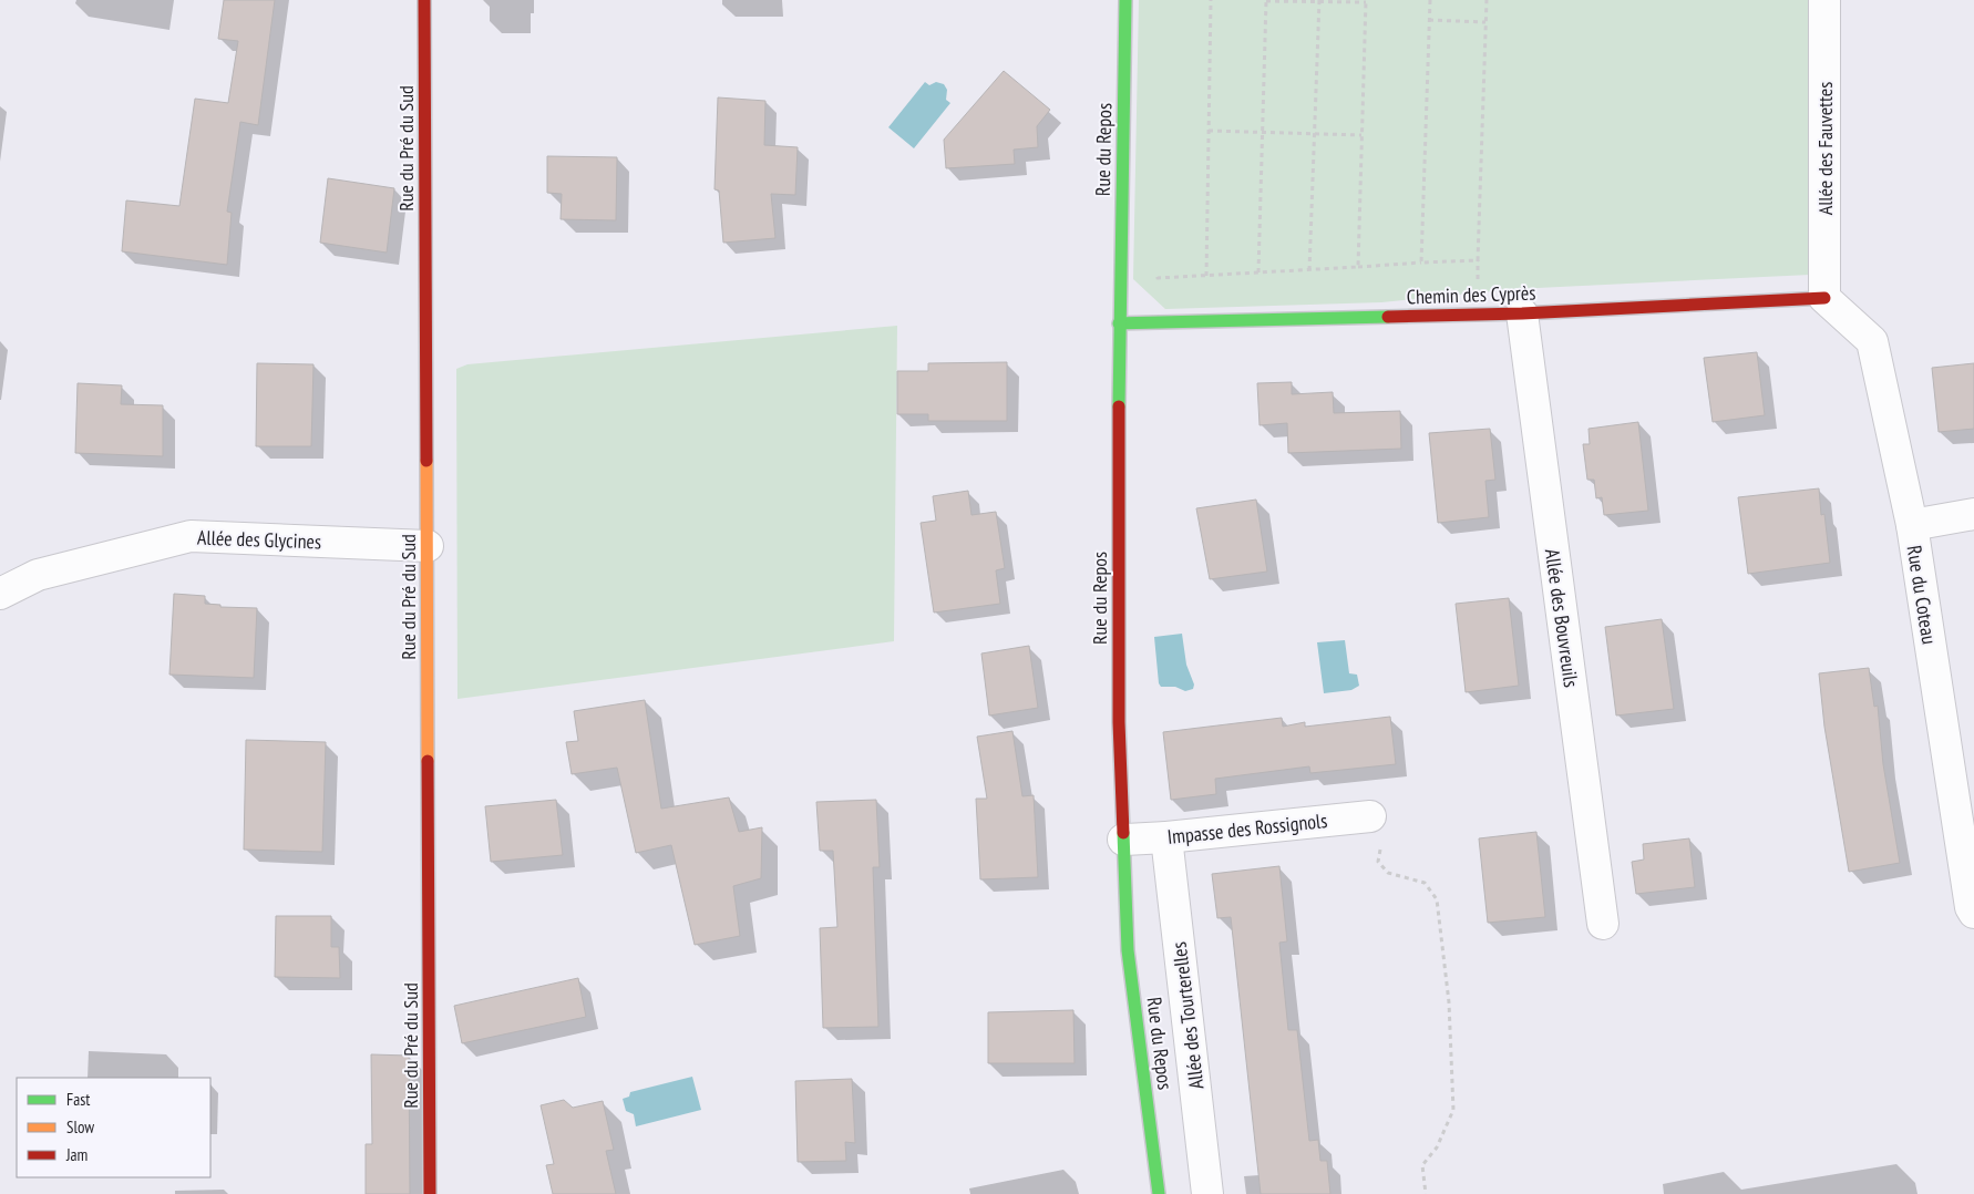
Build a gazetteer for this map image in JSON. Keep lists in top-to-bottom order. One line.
{"streets":{"street":["Rue du Pré du Sud","Allée des Fauvettes","Rue du Repos","Chemin des Cyprès","Allée des Glycines","Rue du Coteau","Allée des Bouvreuils","Impasse des Rossignols","Allée des Tourterelles"]},"crossings":[["Rue du Pré du Sud","Allée des Glycines"],["Allée des Fauvettes","Chemin des Cyprès"],["Allée des Fauvettes","Rue du Coteau"],["Rue du Repos","Chemin des Cyprès"],["Rue du Repos","Impasse des Rossignols"],["Chemin des Cyprès","Rue du Coteau"],["Chemin des Cyprès","Allée des Bouvreuils"],["Impasse des Rossignols","Allée des Tourterelles"]],"legend":["Fast","Slow","Jam"]}
